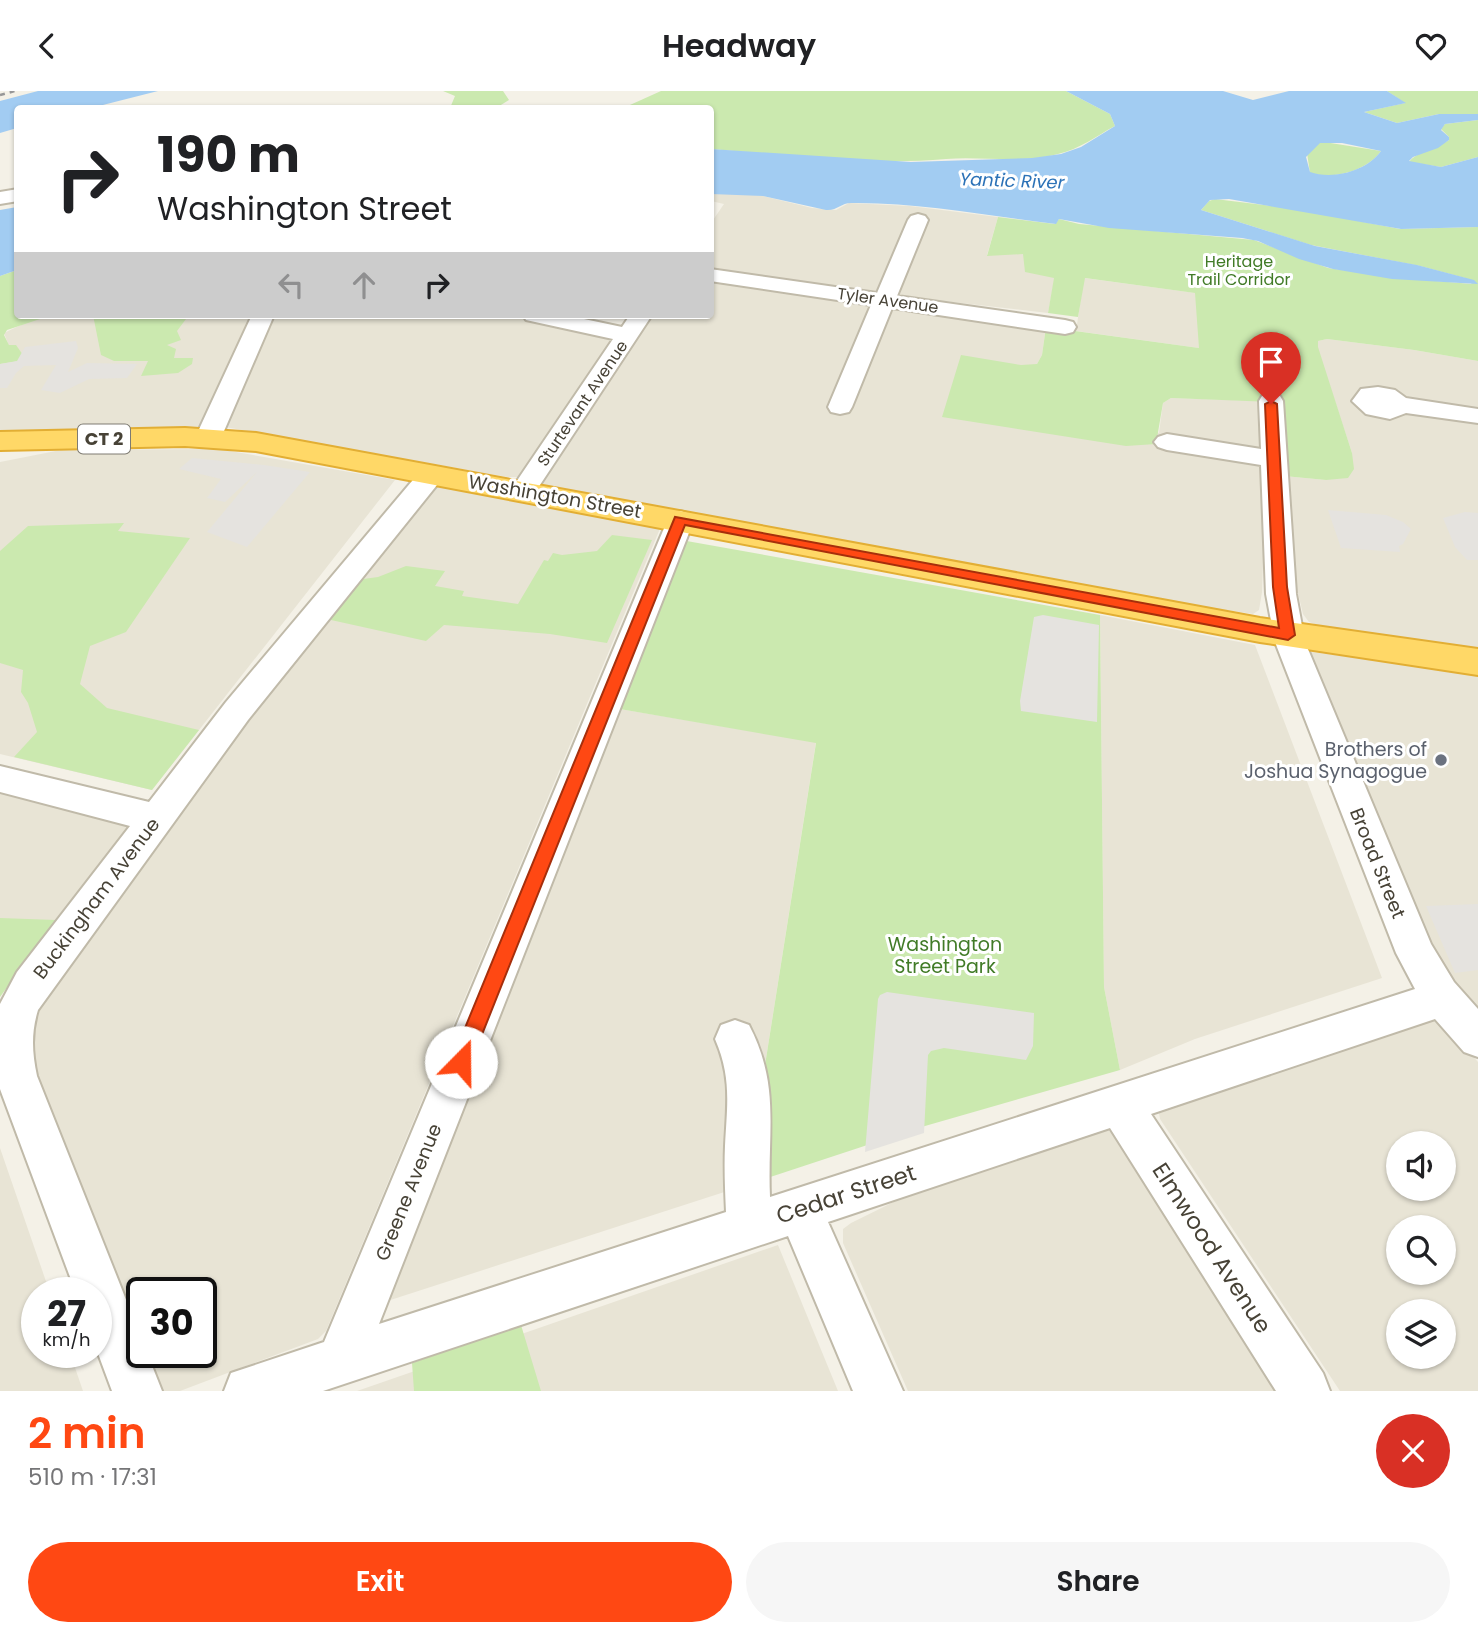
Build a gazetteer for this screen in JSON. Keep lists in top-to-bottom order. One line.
{"streets":{"highway":["CT 2","Washington Street"],"street":["Tyler Avenue","Sturtevant Avenue","Broad Street","Buckingham Avenue","Greene Avenue","Cedar Street","Elmwood Avenue"]},"crossings":[["Sturtevant Avenue","Washington Street"],["Washington Street","Broad Street"],["Washington Street","Buckingham Avenue"],["Washington Street","Greene Avenue"],["Broad Street","Cedar Street"],["Greene Avenue","Cedar Street"],["Cedar Street","Elmwood Avenue"]],"water":["Yantic River"],"parks":["Heritage Trail Corridor","Washington Street Park"],"places":["Brothers of Joshua Synagogue"],"page":{"header":"Headway","turn":["190 m","Washington Street"],"speed":"27 km/h","limit":"30","heading":["2 min","510 m · 17:31"],"buttons":["Exit","Share"]}}
